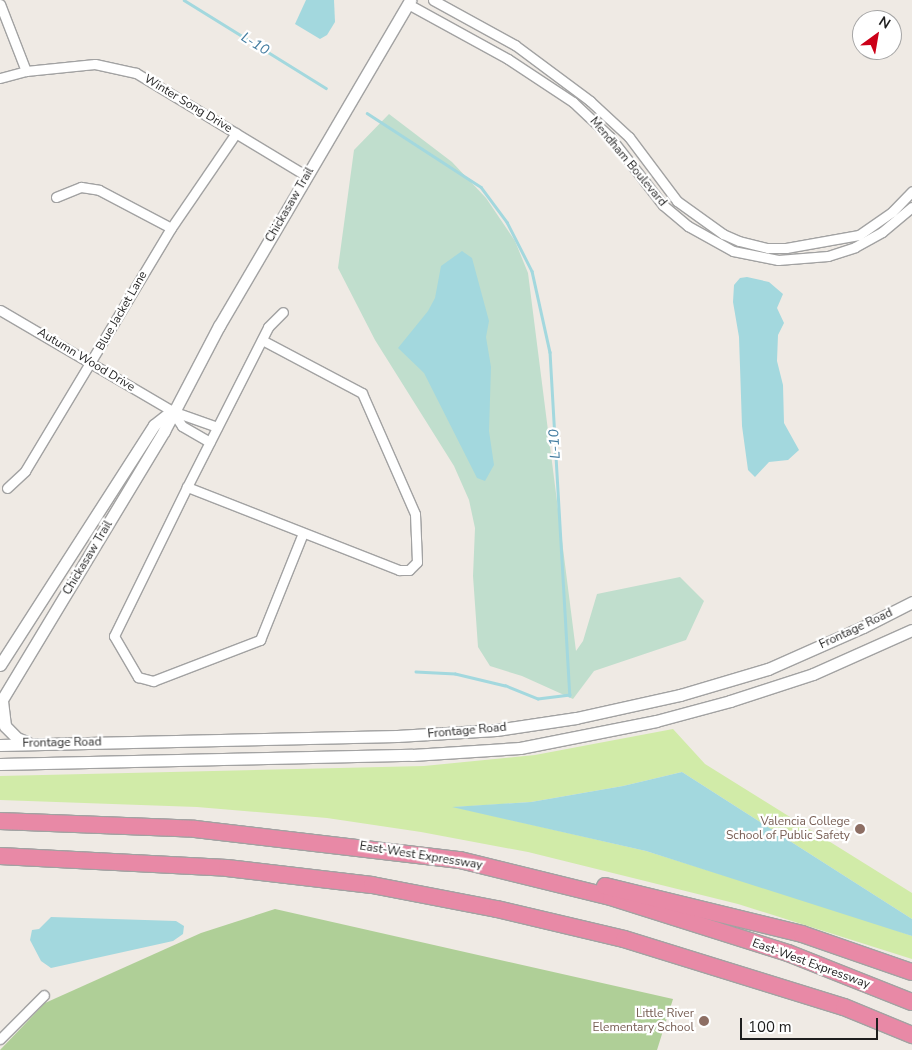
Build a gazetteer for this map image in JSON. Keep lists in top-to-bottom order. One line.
{"streets":{"highway":["East-West Expressway"],"street":["Winter Song Drive","Mendham Boulevard","Chickasaw Trail","Blue Jacket Lane","Autumn Wood Drive","Frontage Road"]},"crossings":[["Winter Song Drive","Chickasaw Trail"],["Winter Song Drive","Blue Jacket Lane"],["Mendham Boulevard","Chickasaw Trail"],["Chickasaw Trail","Autumn Wood Drive"],["Blue Jacket Lane","Autumn Wood Drive"]],"water":["L-10"],"places":["Valencia College School of Public Safety","Little River Elementary School"],"scale_bar":"100 m","north":"top right"}
